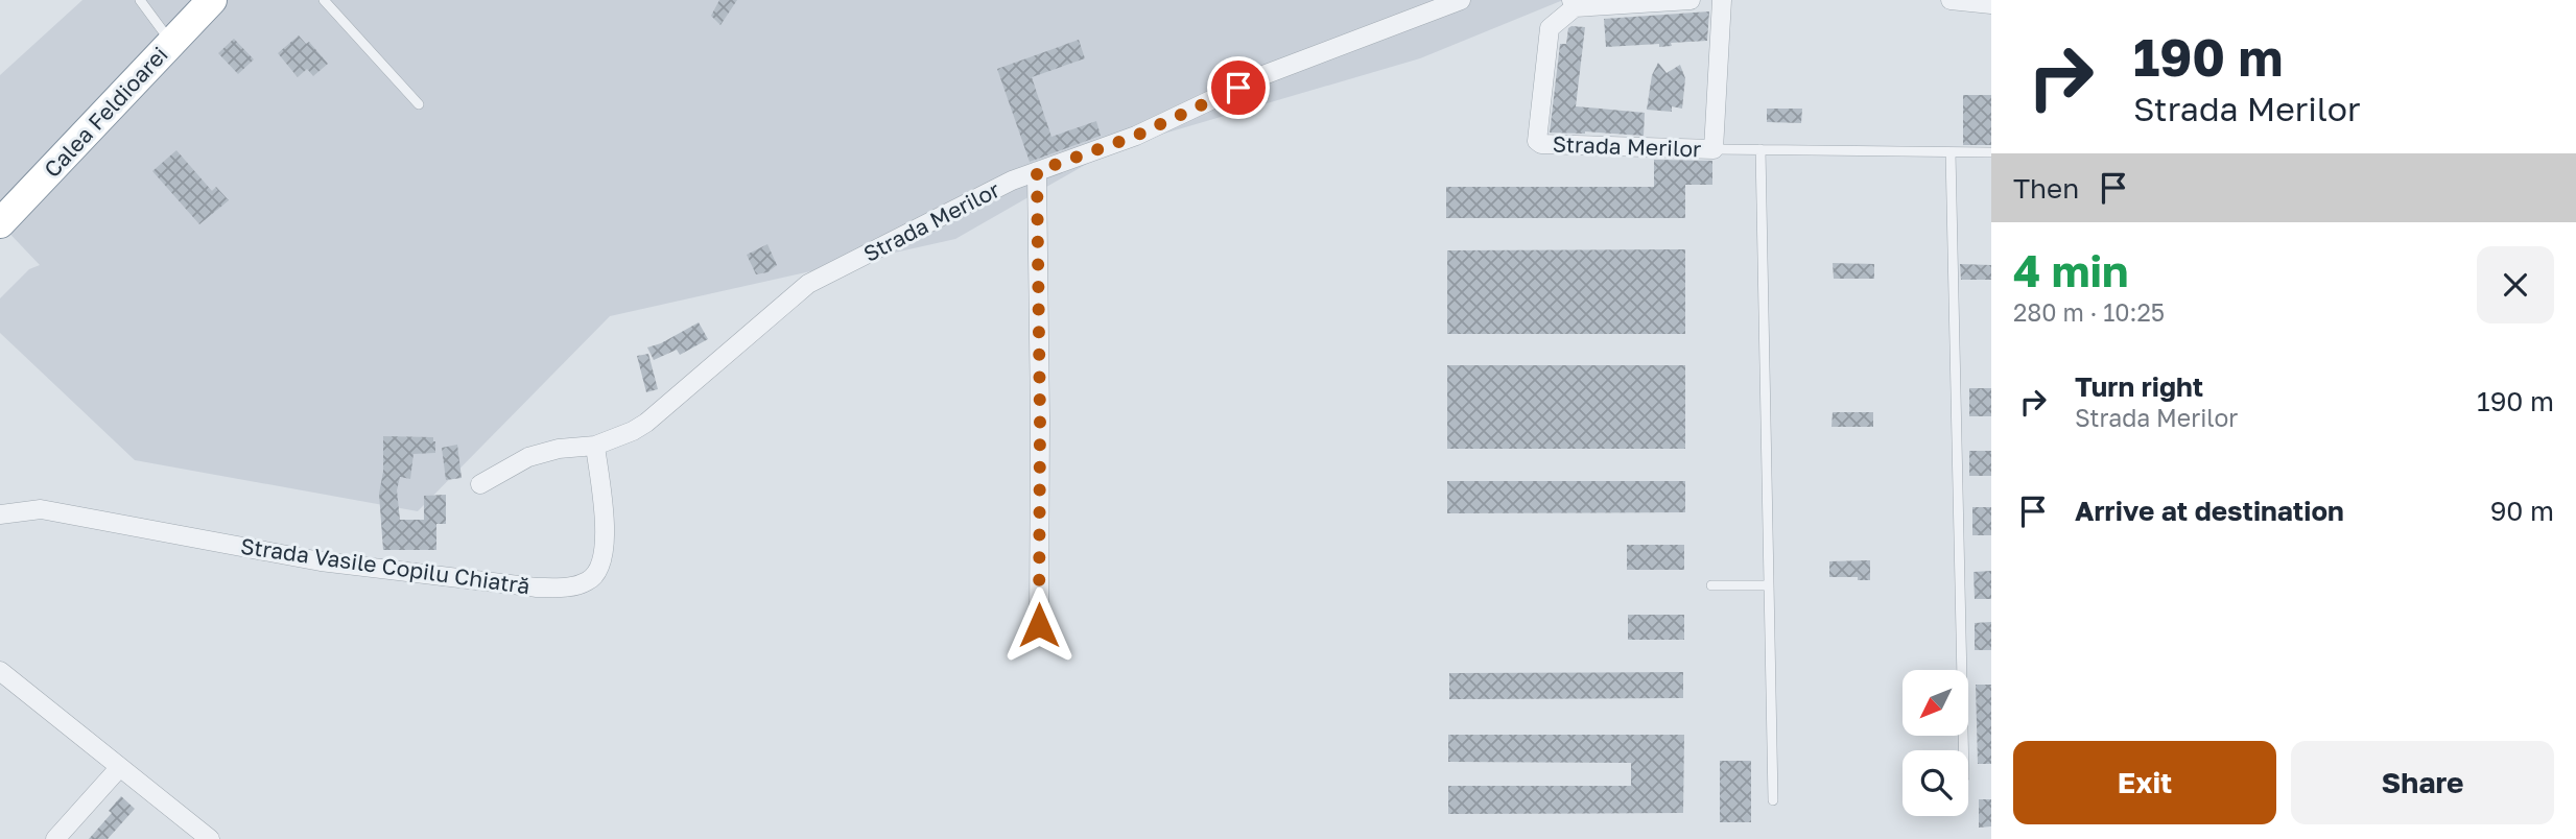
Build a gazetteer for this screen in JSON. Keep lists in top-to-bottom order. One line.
{"streets":{"highway":["Calea Feldioarei"],"street":["Strada Merilor","Strada Vasile Copilu Chiatră"]},"crossings":[["Strada Merilor","Strada Vasile Copilu Chiatră"]],"north":"bottom left","page":{"turn":["190 m","Strada Merilor"],"then":"Then","heading":["4 min","280 m · 10:25"],"list":[{"name":"Turn right","note":"Strada Merilor","value":"190 m"},{"name":"Arrive at destination","value":"90 m"}],"buttons":["Exit","Share"]}}
